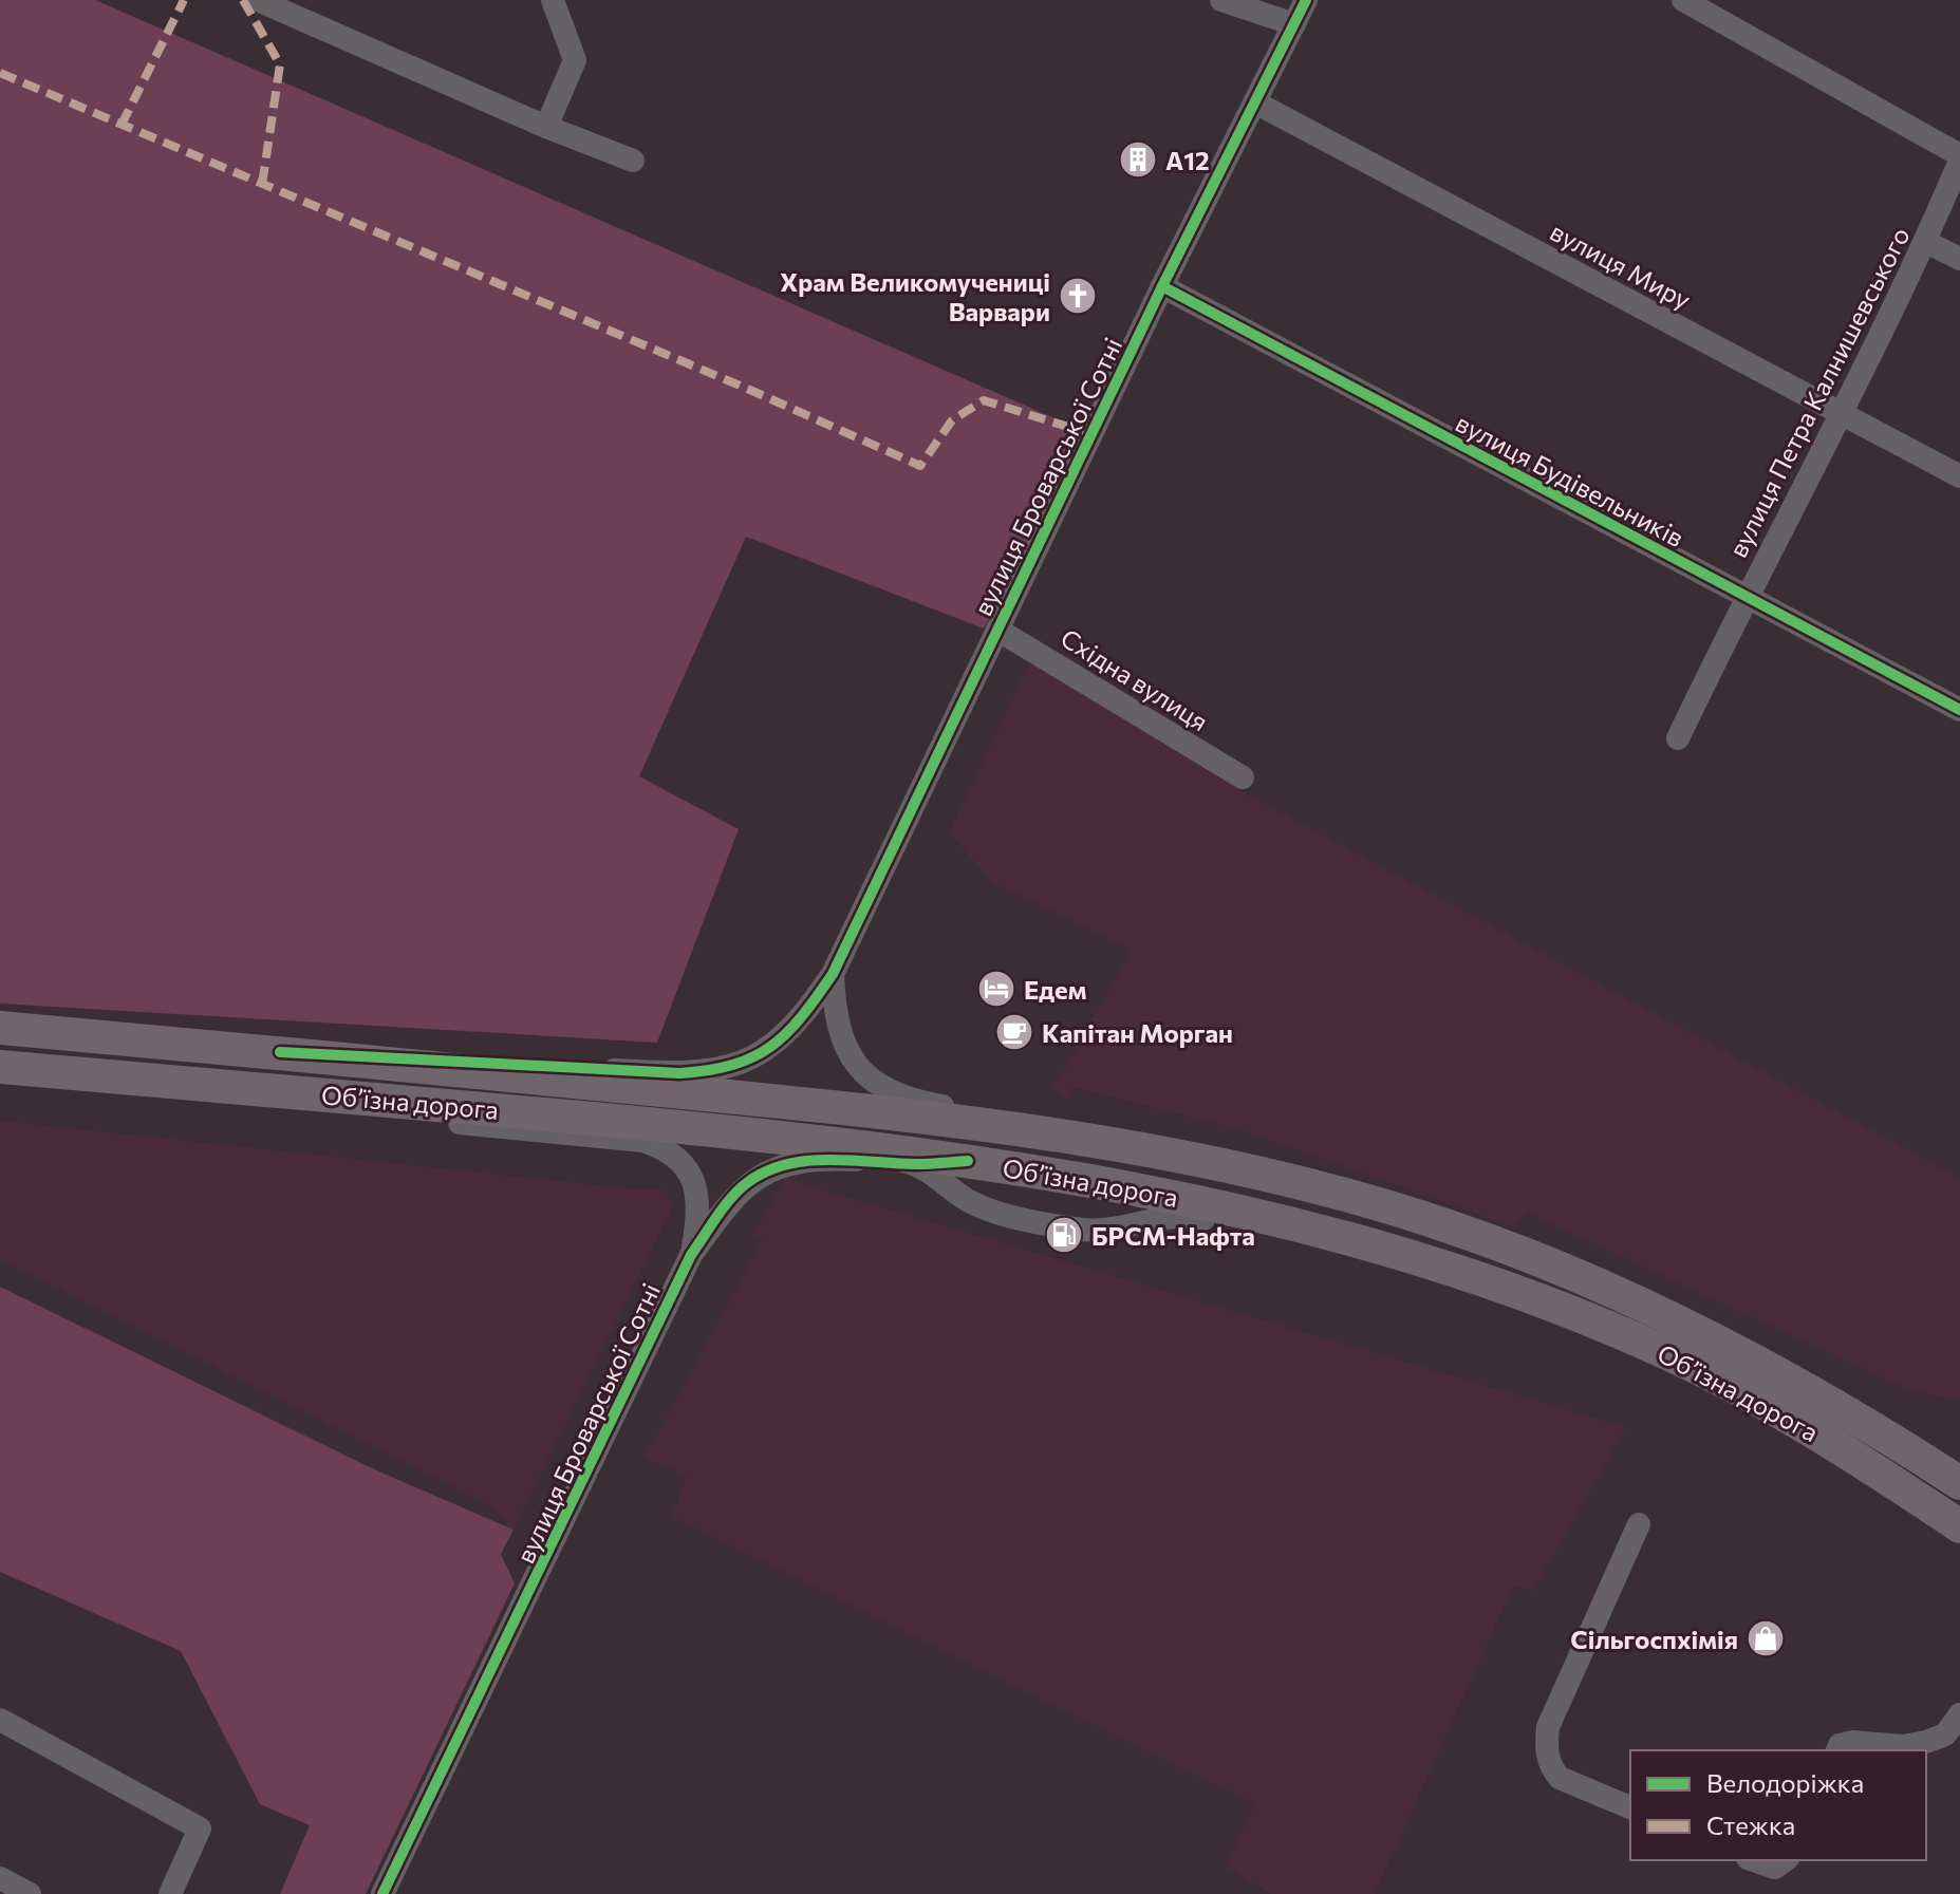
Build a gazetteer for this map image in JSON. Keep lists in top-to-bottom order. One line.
{"streets":{"highway":["Обʼїзна дорога"],"street":["вулиця Миру","вулиця Петра Калнишевського","вулиця Броварської Сотні","вулиця Будівельників","Східна вулиця"]},"crossings":[["вулиця Миру","вулиця Петра Калнишевського"],["вулиця Миру","вулиця Броварської Сотні"],["вулиця Петра Калнишевського","вулиця Будівельників"],["вулиця Броварської Сотні","вулиця Будівельників"],["вулиця Броварської Сотні","Східна вулиця"],["вулиця Броварської Сотні","Обʼїзна дорога"]],"places":{"building":["А12"],"church":["Храм Великомучениці Варвари"],"hotel":["Едем"],"cafe":["Капітан Морган"],"fuel station":["БРСМ-Нафта"],"shop":["Сільгоспхімія"]},"legend":["Велодоріжка","Стежка"]}
